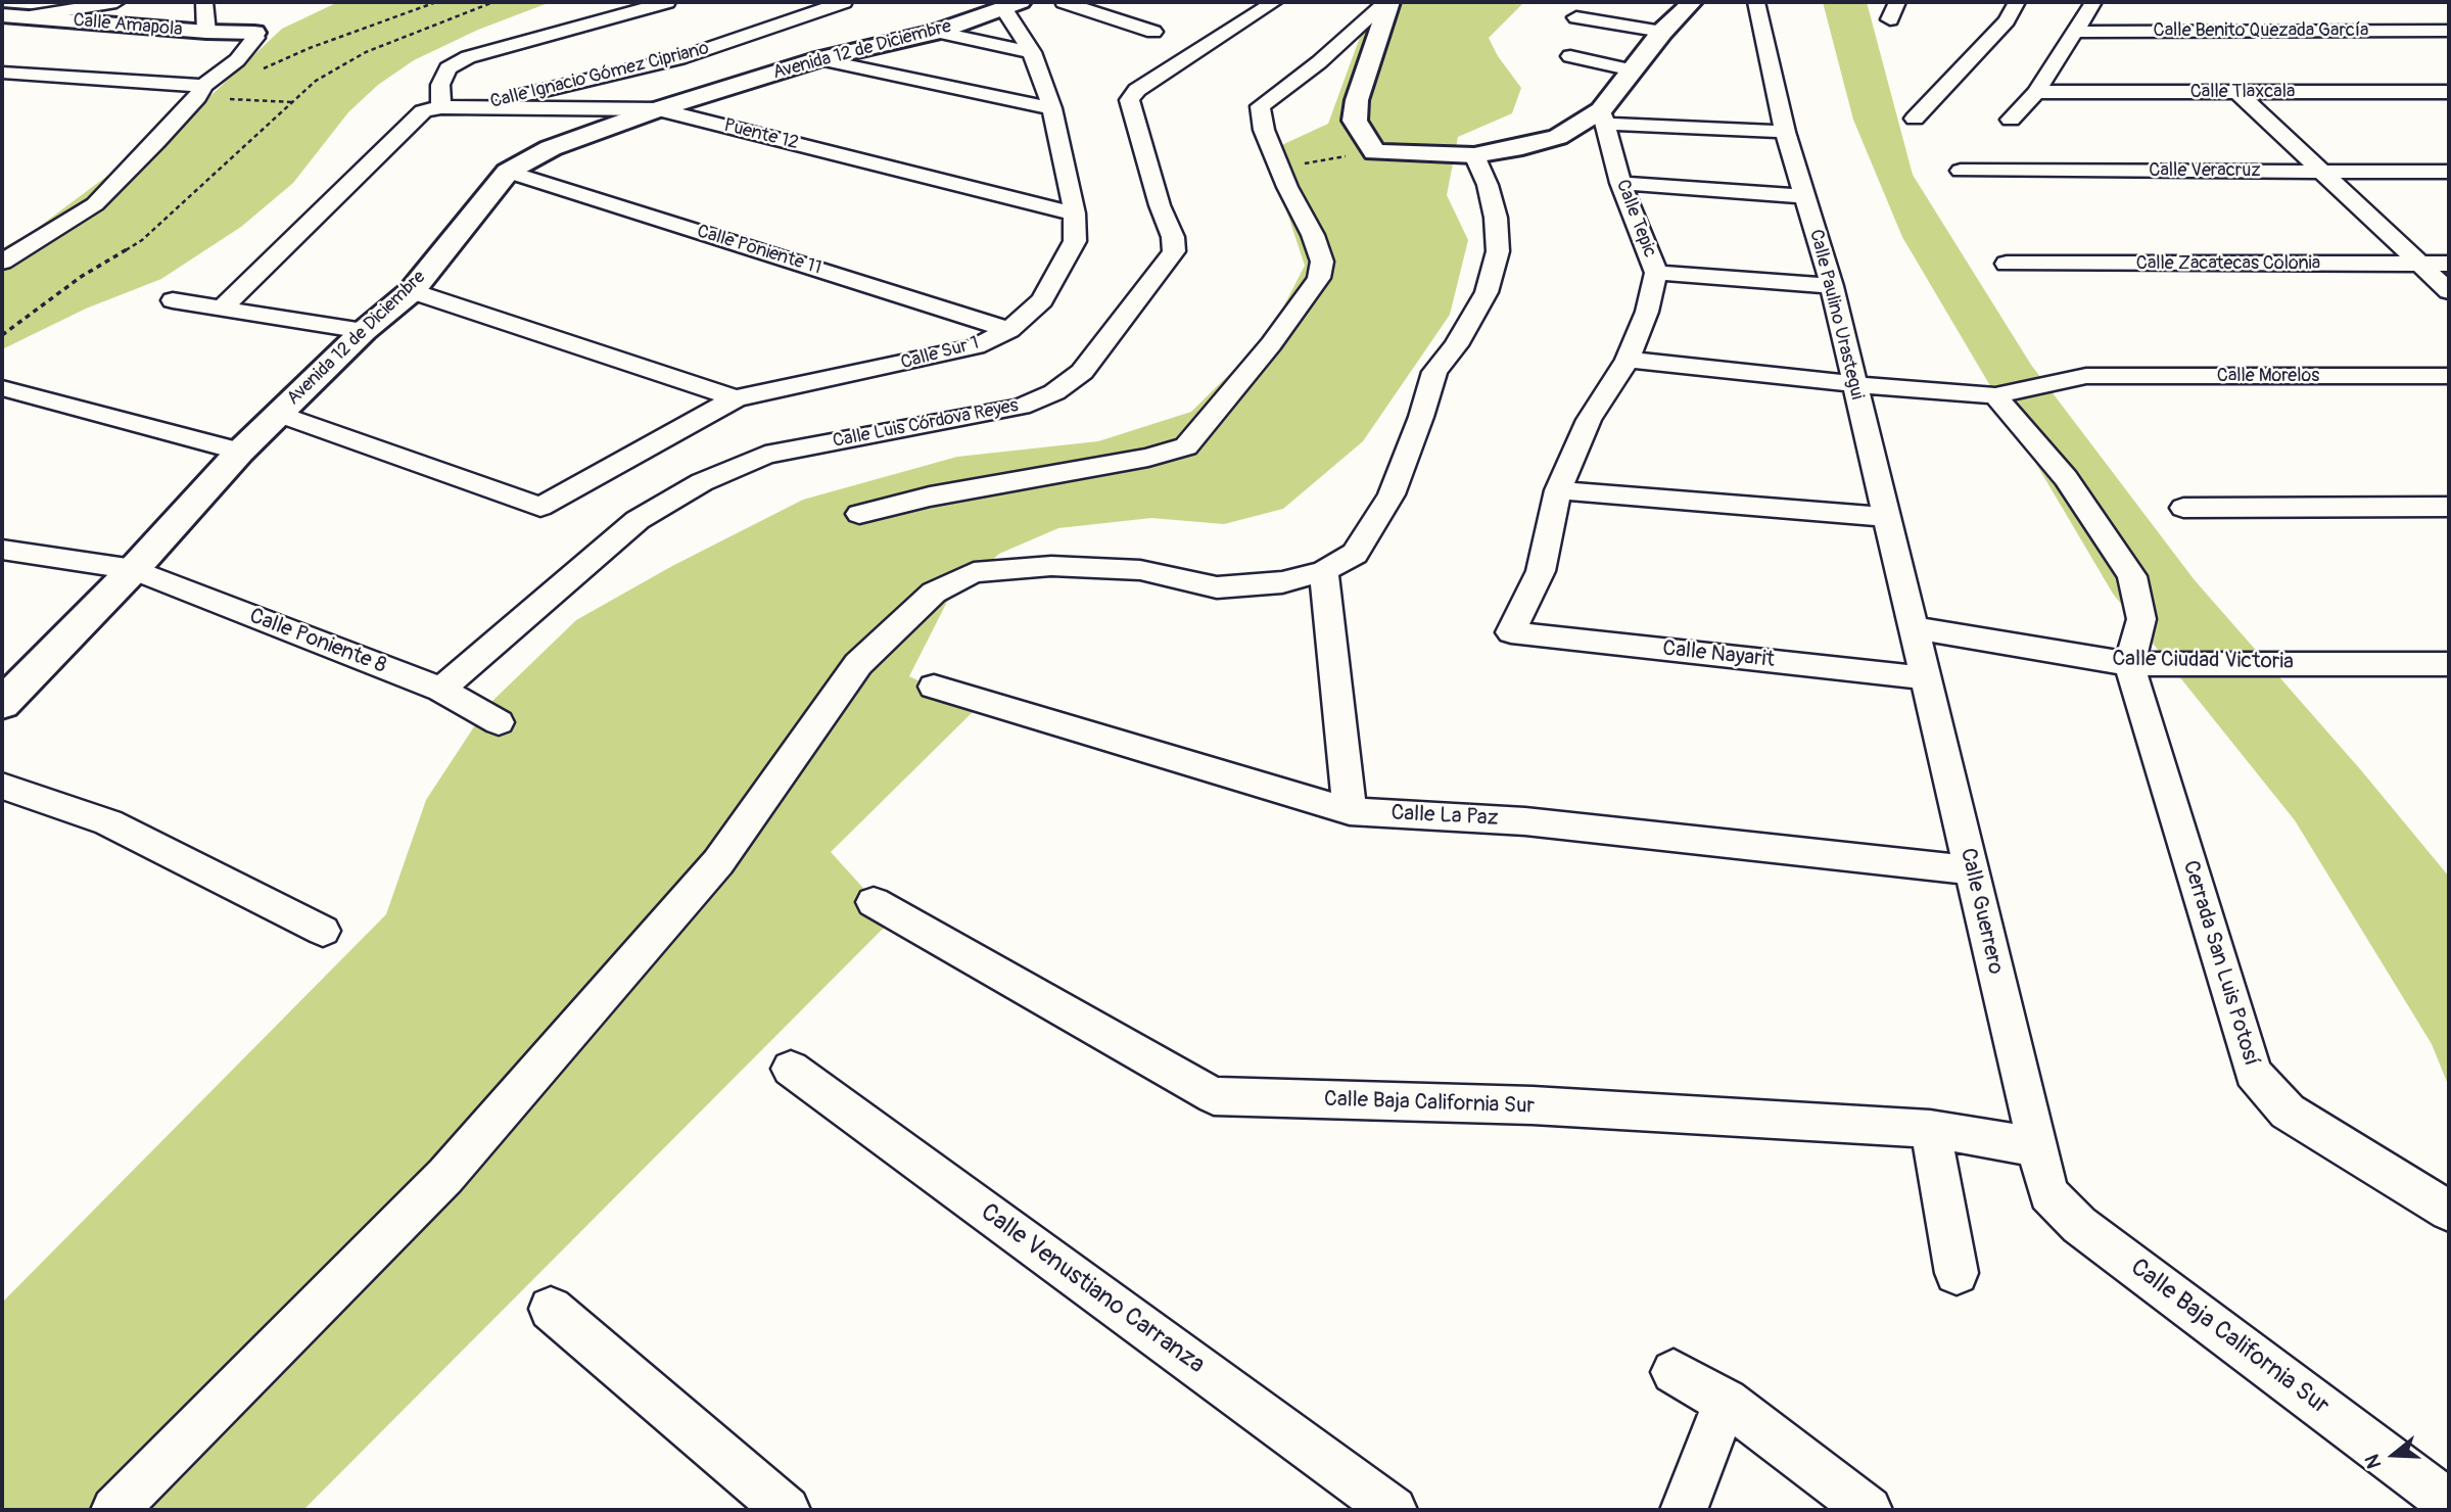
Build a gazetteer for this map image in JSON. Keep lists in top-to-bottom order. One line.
{"streets":{"street":["Calle Amapola","Calle Benito Quezada García","Avenida 12 de Diciembre","Calle Ignacio Gómez Cipriano","Calle Tlaxcala","Puente 12","Calle Veracruz","Calle Tepic","Calle Poniente 11","Calle Zacatecas Colonia","Calle Paulino Urastegui","Calle Sur 1","Calle Morelos","Calle Luis Córdova Reyes","Calle Poniente 8","Calle Nayarit","Calle Ciudad Victoria","Calle La Paz","Calle Guerrero","Cerrada San Luis Potosí","Calle Baja California Sur","Calle Venustiano Carranza"]},"crossings":[["Avenida 12 de Diciembre","Puente 12"],["Avenida 12 de Diciembre","Calle Poniente 11"],["Avenida 12 de Diciembre","Calle Sur 1"],["Avenida 12 de Diciembre","Calle Poniente 8"],["Calle Ignacio Gómez Cipriano","Puente 12"],["Puente 12","Calle Sur 1"],["Calle Tepic","Calle Morelos"],["Calle Tepic","Calle Nayarit"],["Calle Poniente 11","Calle Sur 1"],["Calle Paulino Urastegui","Calle Morelos"],["Calle Paulino Urastegui","Calle Ciudad Victoria"],["Calle Paulino Urastegui","Calle Guerrero"],["Calle Luis Córdova Reyes","Calle Poniente 8"],["Calle Nayarit","Calle Guerrero"],["Calle Ciudad Victoria","Calle Guerrero"],["Calle Ciudad Victoria","Cerrada San Luis Potosí"],["Calle La Paz","Calle Guerrero"],["Calle Guerrero","Calle Baja California Sur"]],"north":"left"}
